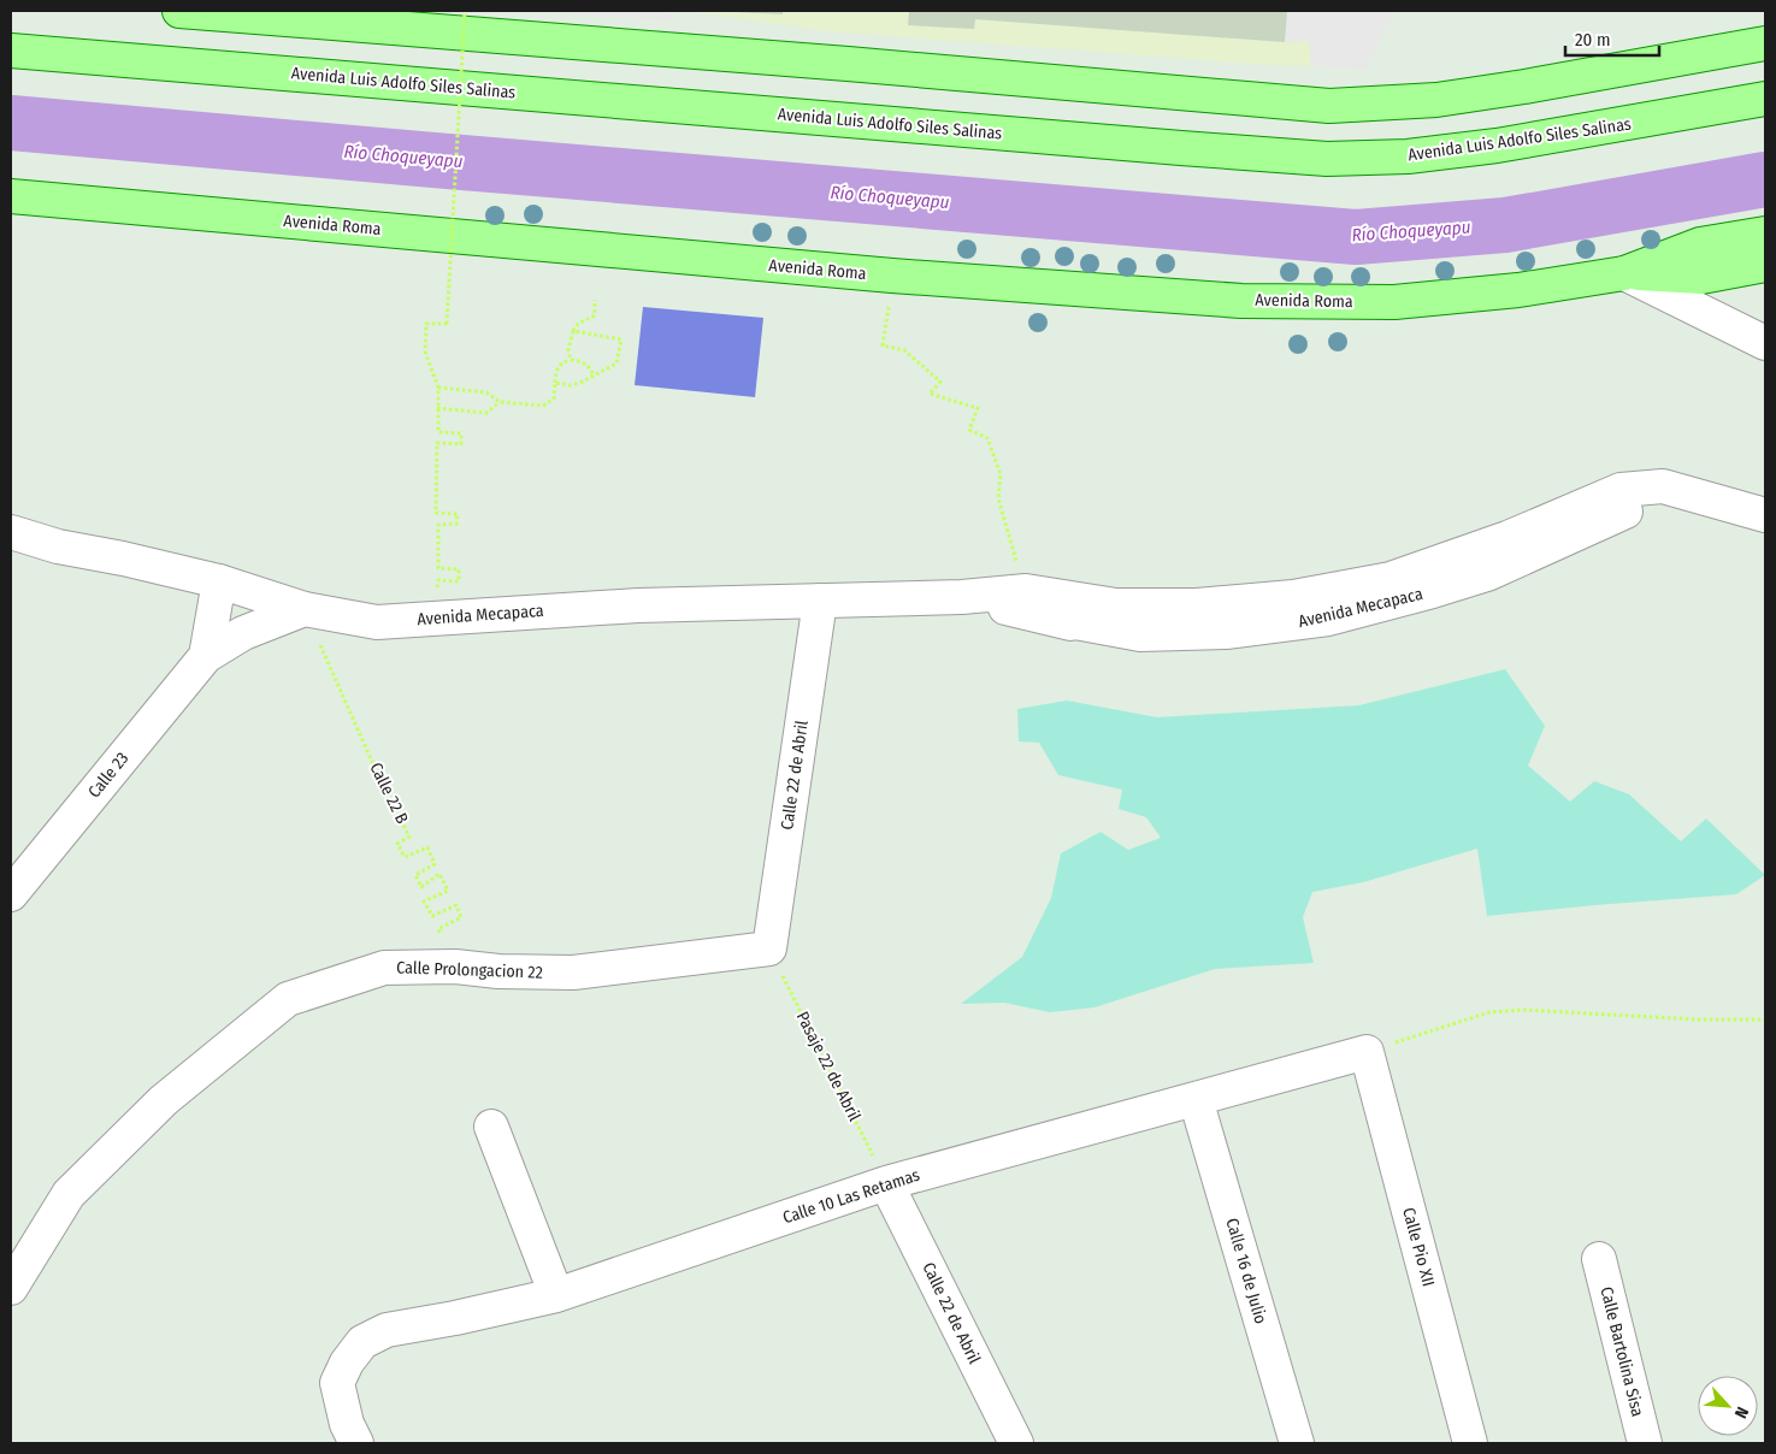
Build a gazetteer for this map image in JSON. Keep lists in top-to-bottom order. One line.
{"streets":{"main road":["Avenida Luis Adolfo Siles Salinas","Avenida Roma"],"street":["Avenida Mecapaca","Calle 23","Calle 22 de Abril","Calle Prolongacion 22","Calle 10 Las Retamas","Calle Pio XII","Calle 16 de Julio","Calle Bartolina Sisa"],"path":["Calle 22 B","Pasaje 22 de Abril"]},"crossings":[["Avenida Mecapaca","Calle 23"],["Avenida Mecapaca","Calle 22 de Abril"],["Avenida Mecapaca","Calle 22 B"],["Calle 23","Calle 22 B"],["Calle 22 de Abril","Calle Prolongacion 22"],["Calle 22 de Abril","Pasaje 22 de Abril"],["Calle 22 de Abril","Calle 10 Las Retamas"],["Calle 22 B","Calle Prolongacion 22"],["Calle Prolongacion 22","Pasaje 22 de Abril"],["Pasaje 22 de Abril","Calle 10 Las Retamas"],["Calle 10 Las Retamas","Calle Pio XII"],["Calle 10 Las Retamas","Calle 16 de Julio"]],"water":["Río Choqueyapu"],"scale_bar":"20 m","north":"bottom right"}
